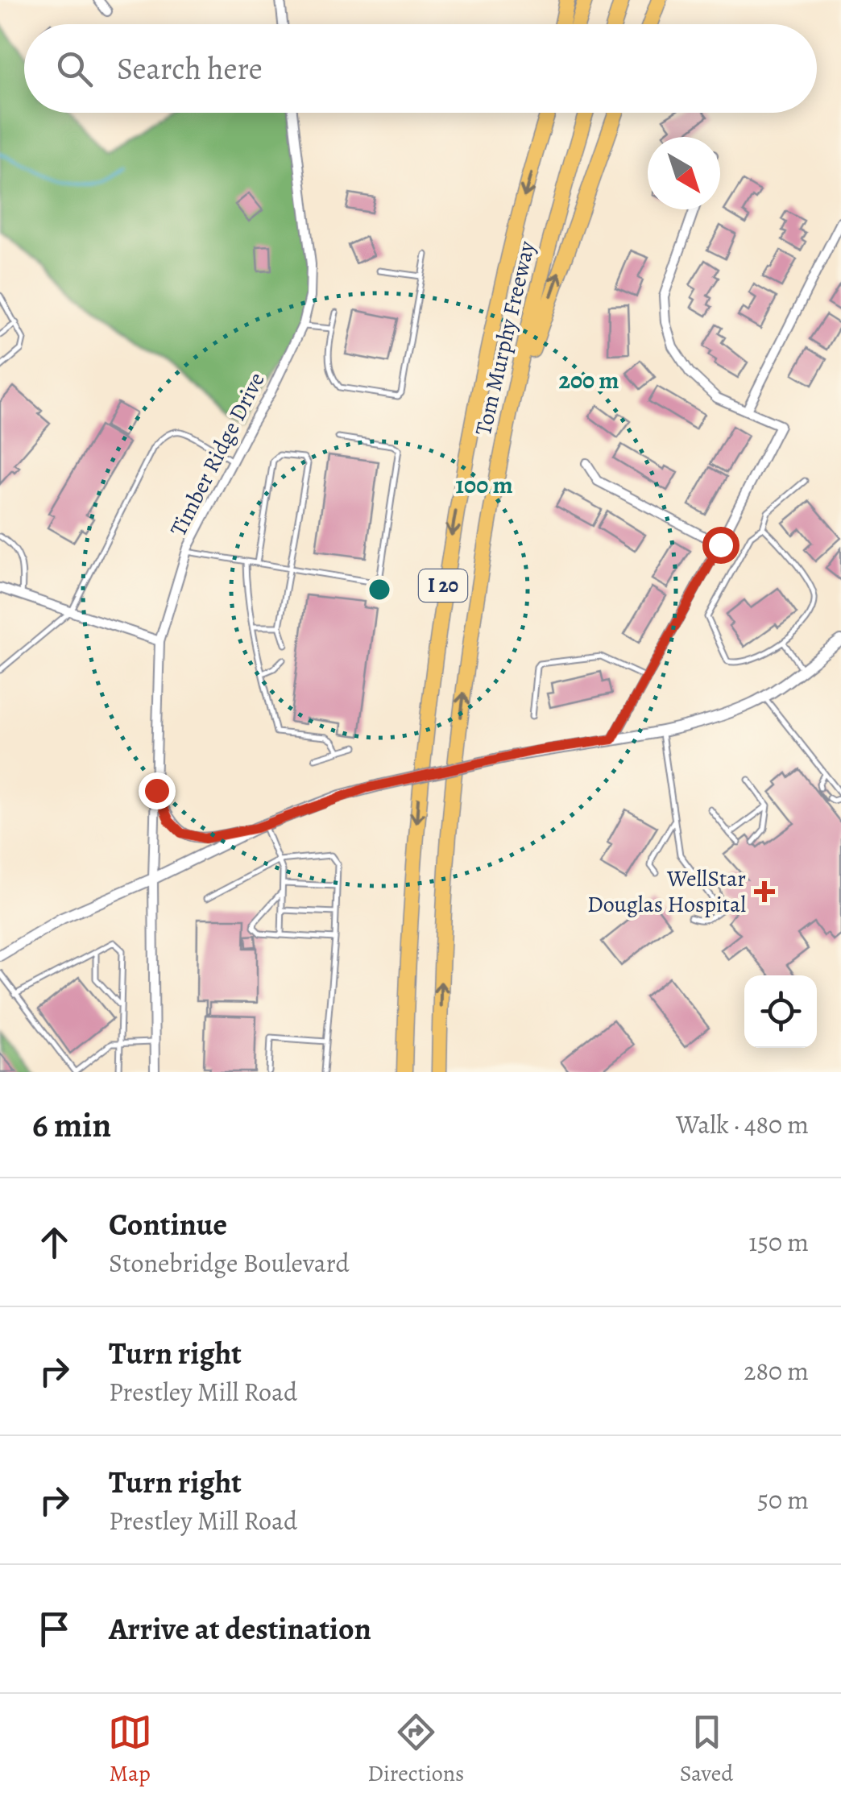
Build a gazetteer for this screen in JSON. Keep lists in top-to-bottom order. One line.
{"streets":{"highway":["Tom Murphy Freeway","I 20"],"street":["Timber Ridge Drive"]},"places":{"health":["WellStar Douglas Hospital"]},"north":"bottom right","page":{"search":"Search here","heading":["6 min","Walk · 480 m"],"list":[["Continue","Stonebridge Boulevard","150 m"],["Turn right","Prestley Mill Road","280 m"],["Turn right","Prestley Mill Road","50 m"],"Arrive at destination"],"nav":["Map","Directions","Saved"]},"rings":["200 m","100 m"]}
